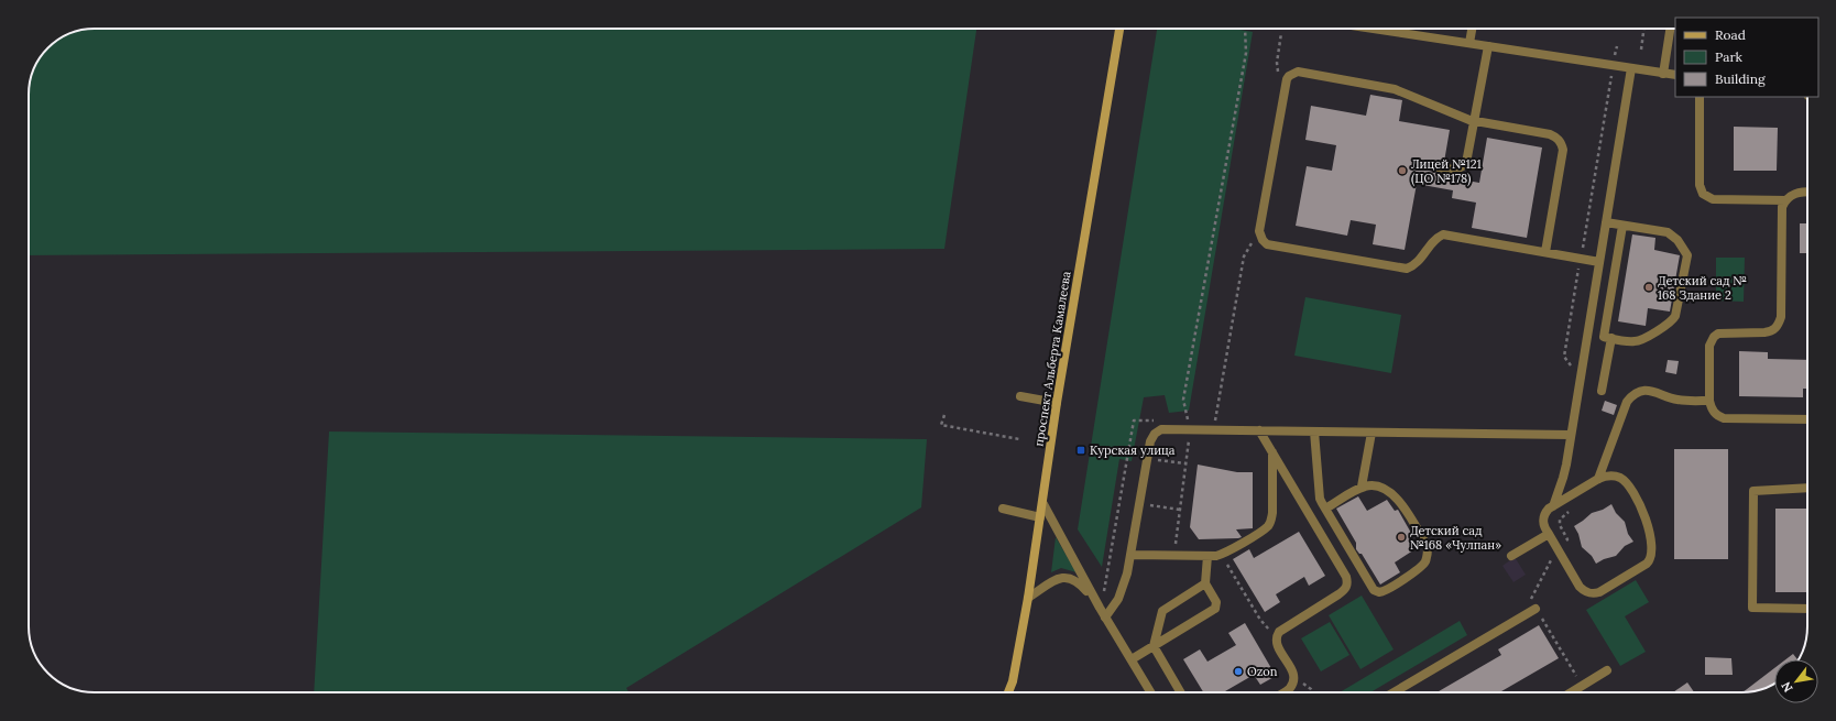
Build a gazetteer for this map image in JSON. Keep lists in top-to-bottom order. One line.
{"streets":{"main road":["проспект Альберта Камалеева"]},"places":{"other":["Лицей №121 (ЦО №178)","Детский сад № 168 Здание 2","Детский сад №168 «Чулпан»","Ozon"],"transit":["Курская улица"]},"legend":["Road","Park","Building"],"north":"bottom left"}
